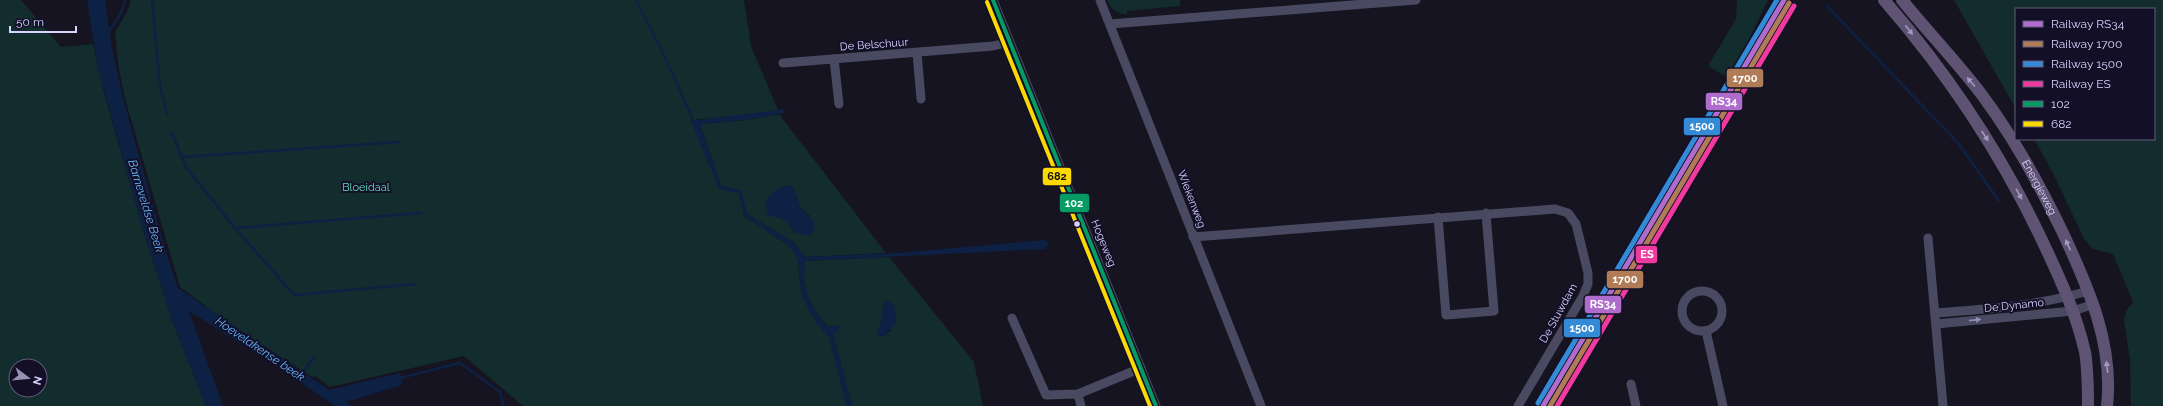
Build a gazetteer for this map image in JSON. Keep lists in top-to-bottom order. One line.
{"streets":{"main road":["Energieweg"],"street":["De Belschuur","Wiekenweg","Hogeweg","De Dynamo","De Stuwdam"]},"crossings":[["De Belschuur","Hogeweg"],["Energieweg","De Dynamo"],["Wiekenweg","De Stuwdam"]],"water":["Barneveldse Beek","Hoevelakense beek"],"parks":["Bloeidaal"],"lines":["rail line RS34","rail line 1500","transit line 102","transit line 682","rail line 1700","rail line ES"],"legend":["Railway RS34","Railway 1700","Railway 1500","Railway ES","102","682"],"scale_bar":"50 m","north":"right"}
